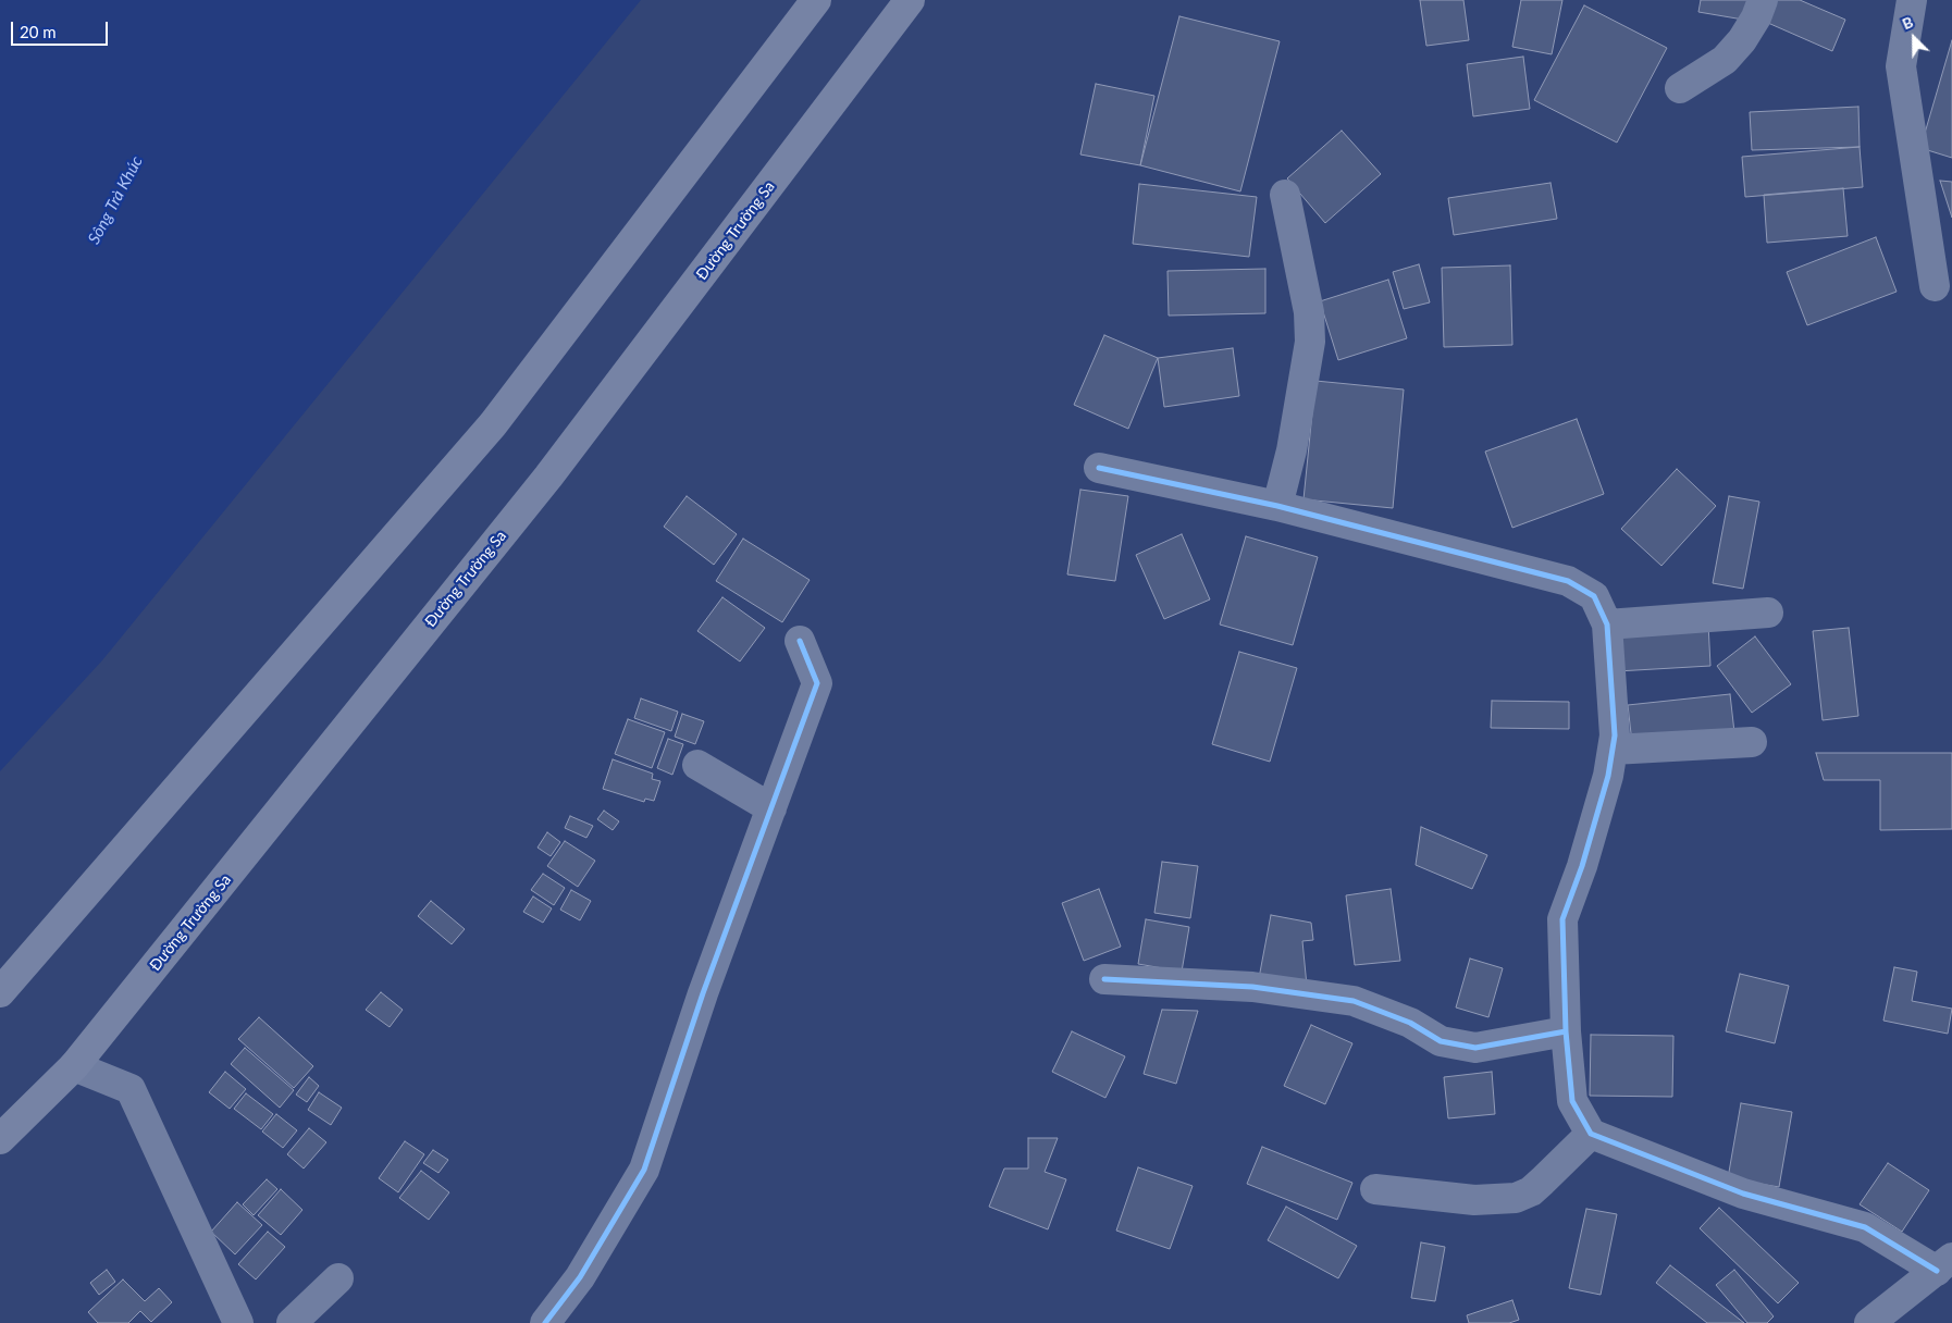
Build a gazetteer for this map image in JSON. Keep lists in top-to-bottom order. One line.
{"streets":{"main road":["Đường Trường Sa"]},"water":["Sông Trà Khúc"],"scale_bar":"20 m","north":"top left"}
